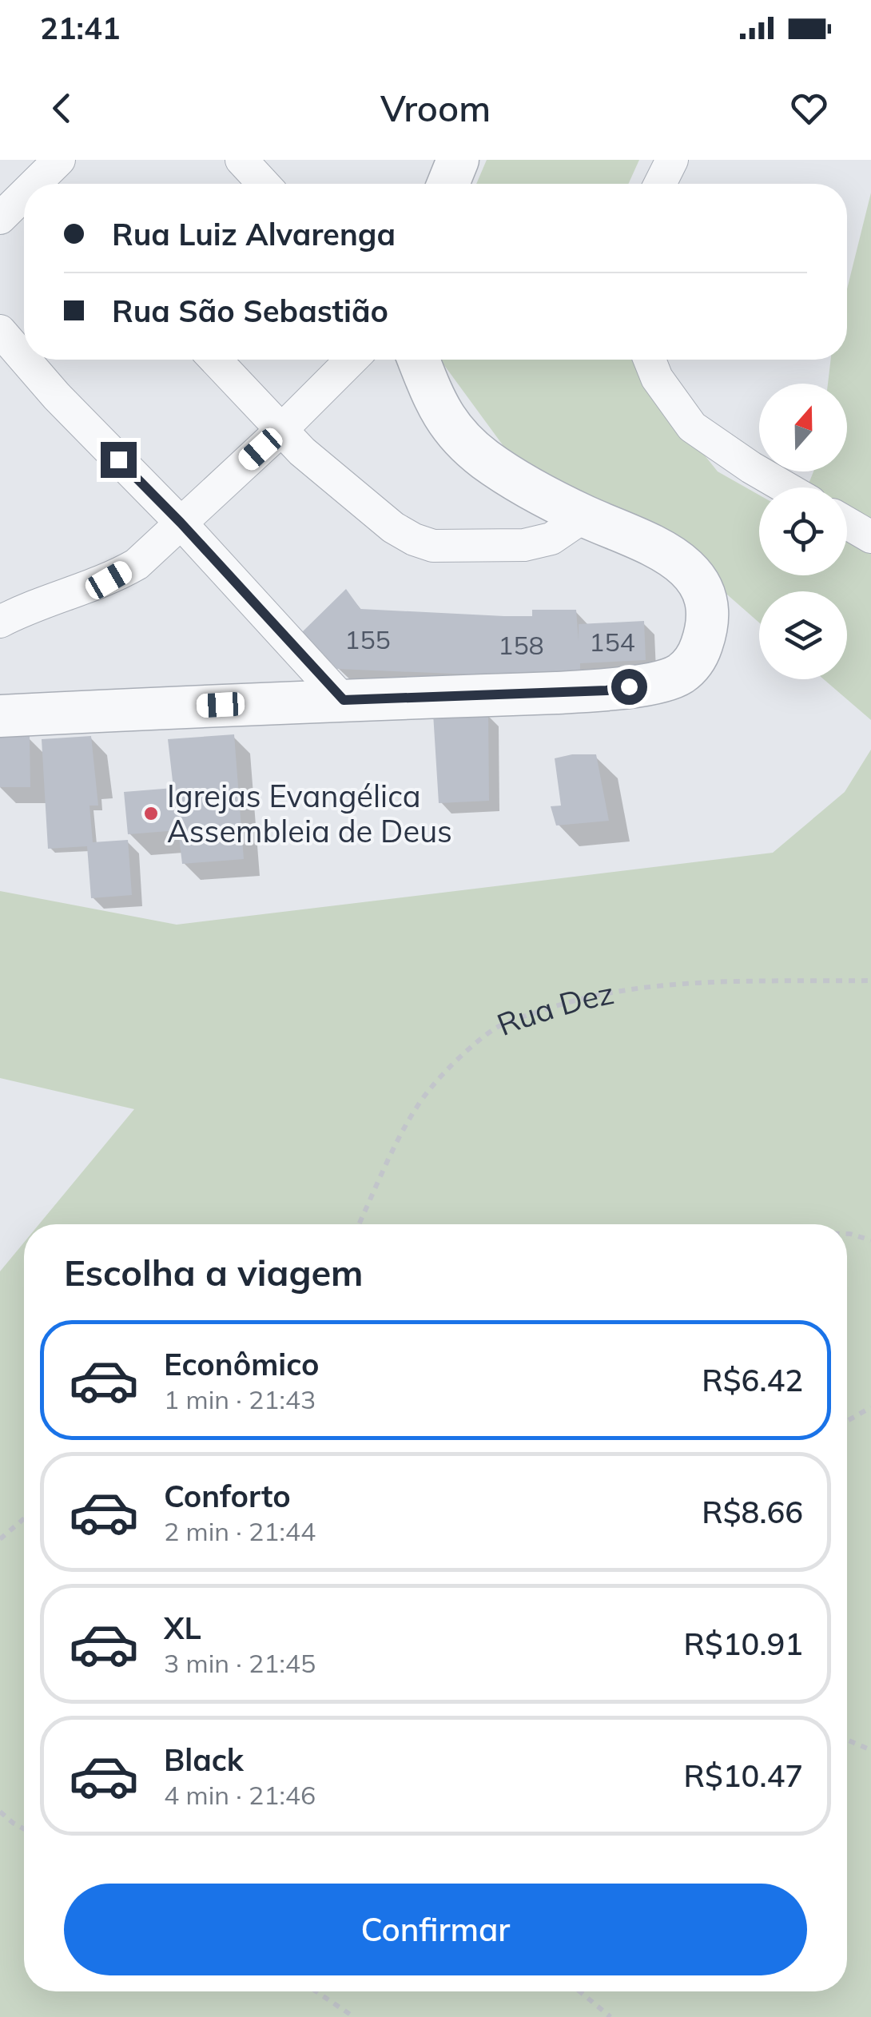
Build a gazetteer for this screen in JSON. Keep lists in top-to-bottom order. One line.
{"streets":{"path":["Rua Dez"]},"places":["Igrejas Evangélica Assembleia de Deus"],"house_numbers":["155","154","158"],"north":"top","page":{"status":"21:41","header":"Vroom","banner":["Rua Luiz Alvarenga","Rua São Sebastião"],"heading":"Escolha a viagem","list":[{"name":"Econômico","note":"1 min · 21:43","value":"R$6.42"},{"name":"Conforto","note":"2 min · 21:44","value":"R$8.66"},{"name":"XL","note":"3 min · 21:45","value":"R$10.91"},{"name":"Black","note":"4 min · 21:46","value":"R$10.47"}],"buttons":"Confirmar"}}
